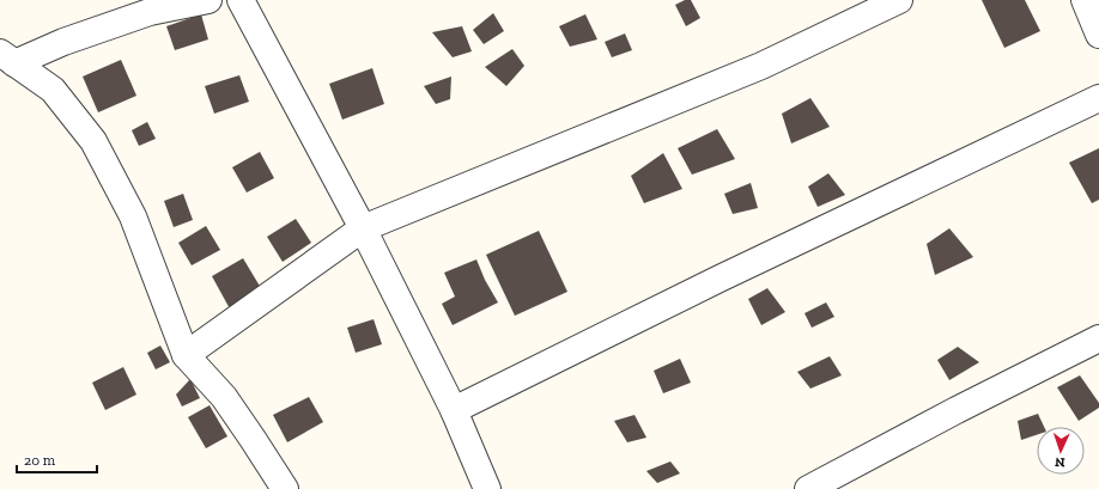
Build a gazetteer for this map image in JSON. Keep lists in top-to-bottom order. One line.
{"scale_bar":"20 m","north":"bottom"}
